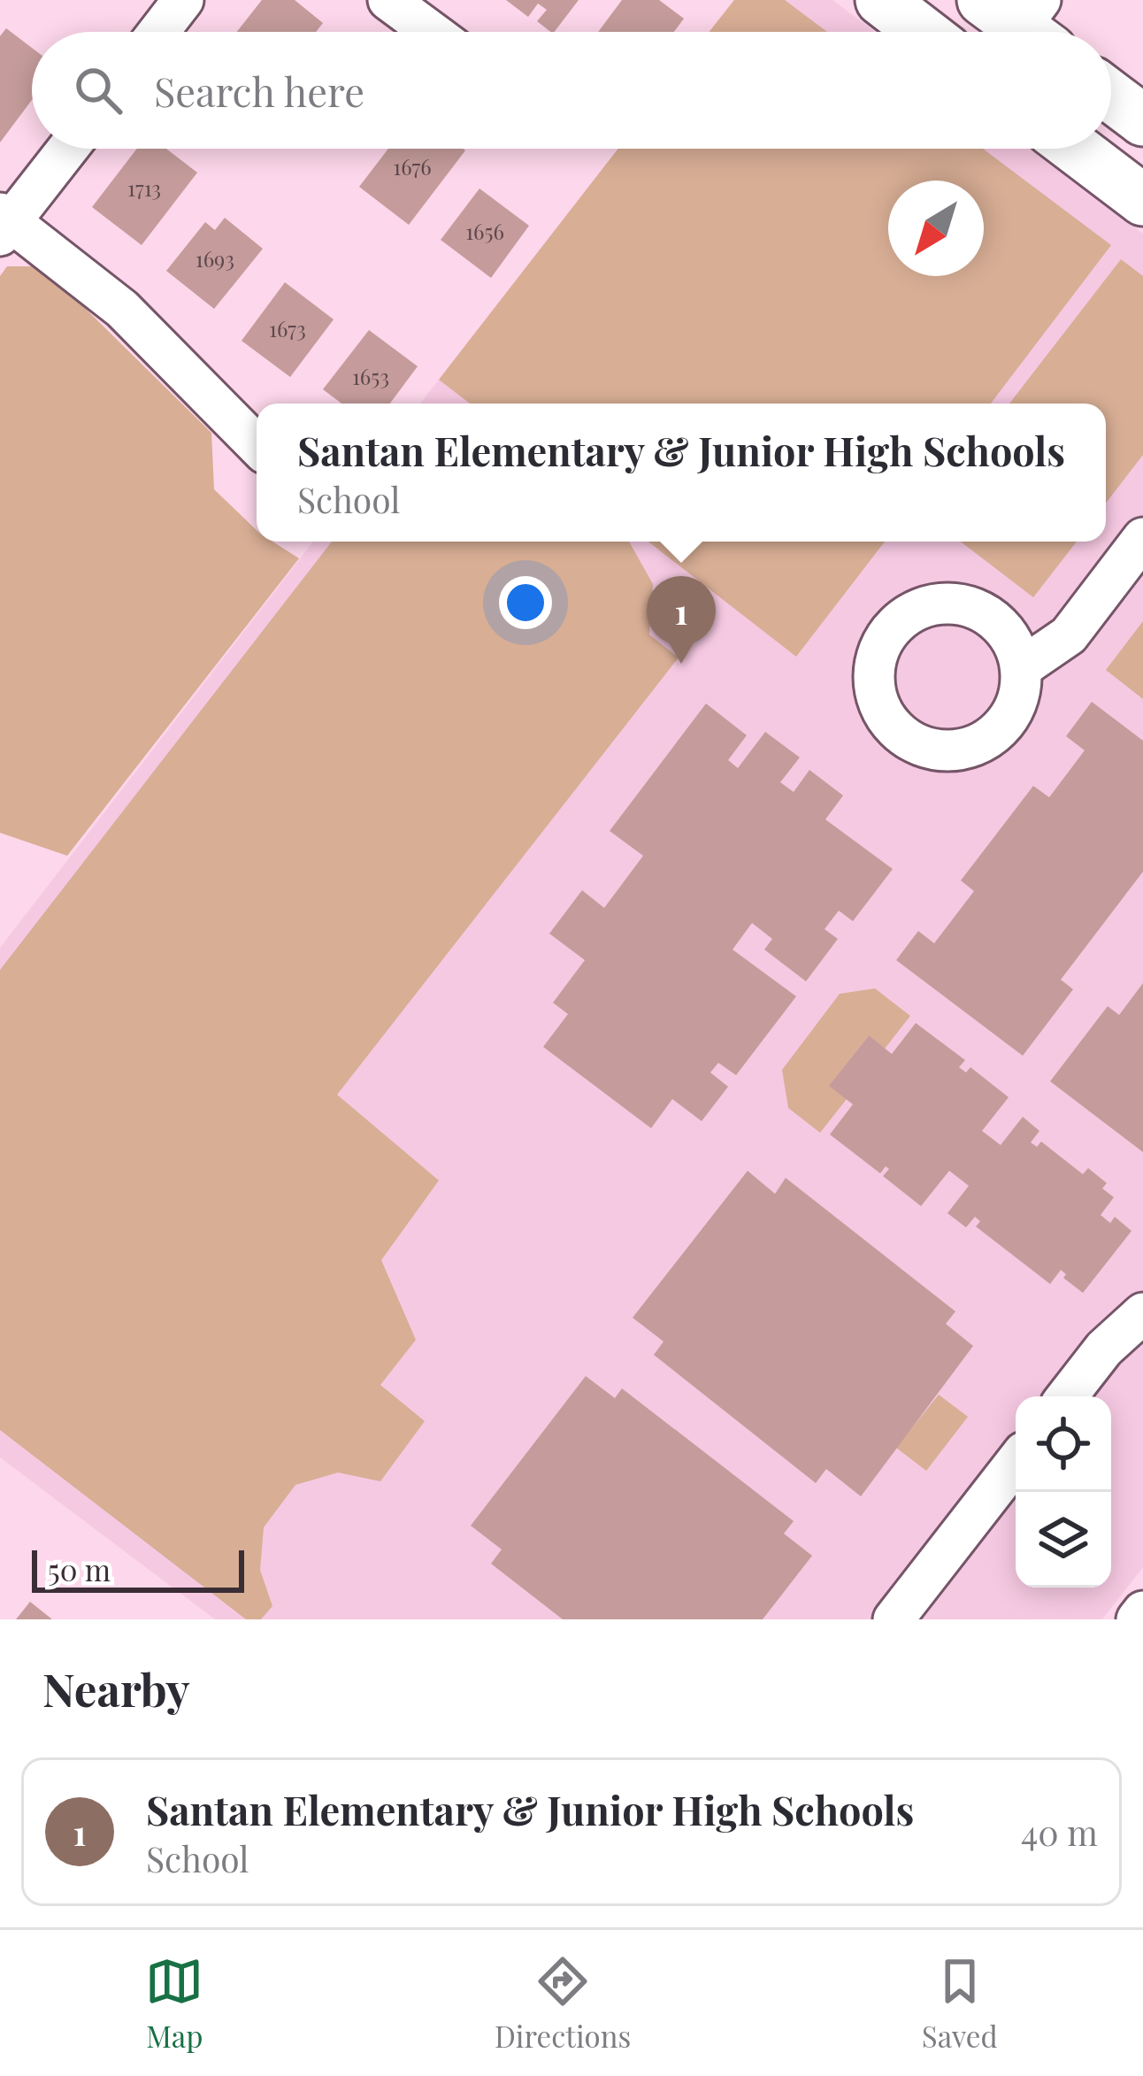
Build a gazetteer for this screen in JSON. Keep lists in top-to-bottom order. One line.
{"house_numbers":["1676","1713","1656","1693","1673","1653"],"scale_bar":"50 m","north":"bottom left","page":{"search":"Search here","popup":["Santan Elementary & Junior High Schools","School"],"pins":"1","scale":"50 m","heading":"Nearby","list":[{"mark":"1","name":"Santan Elementary & Junior High Schools","note":"School","value":"40 m"}],"nav":["Map","Directions","Saved"]}}
